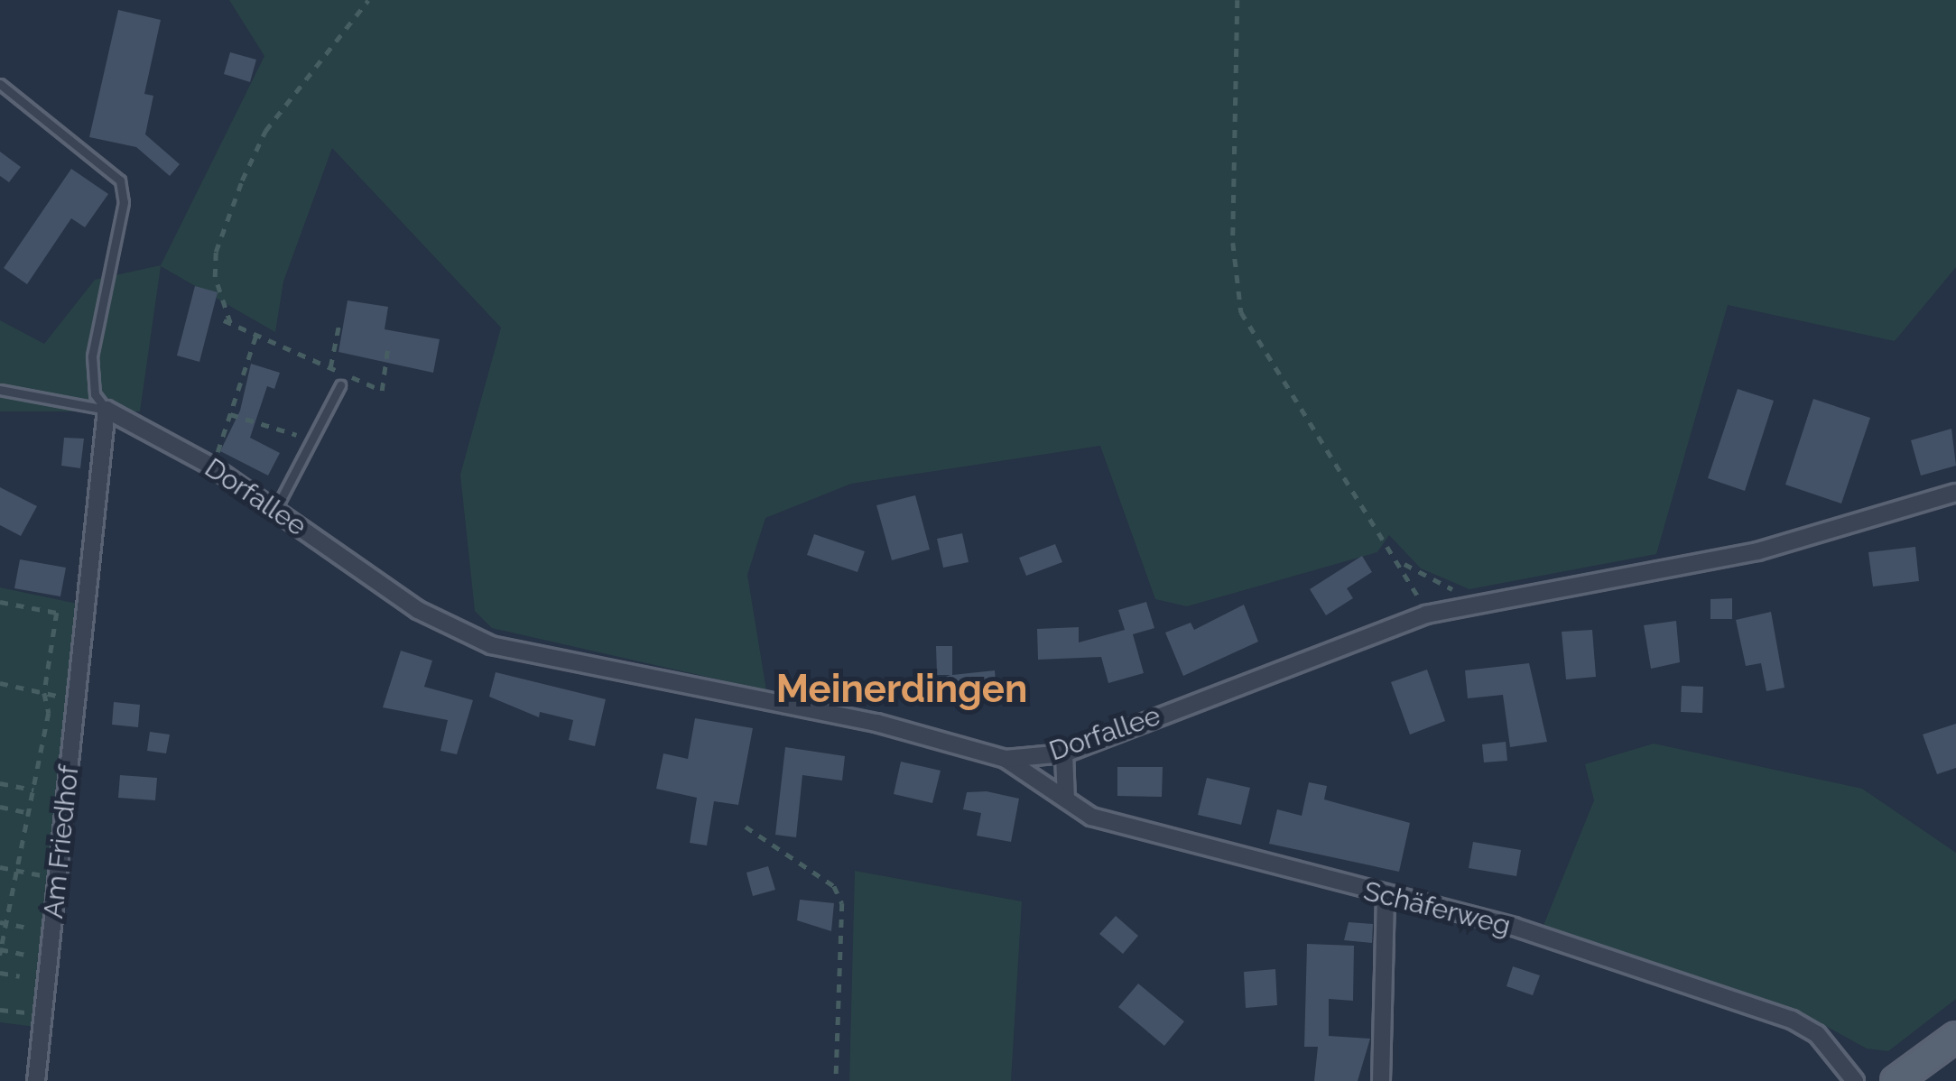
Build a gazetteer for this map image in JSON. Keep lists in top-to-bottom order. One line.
{"streets":{"street":["Dorfallee","Am Friedhof","Schäferweg"]},"crossings":[["Dorfallee","Am Friedhof"],["Dorfallee","Schäferweg"]],"districts":["Meinerdingen"]}
